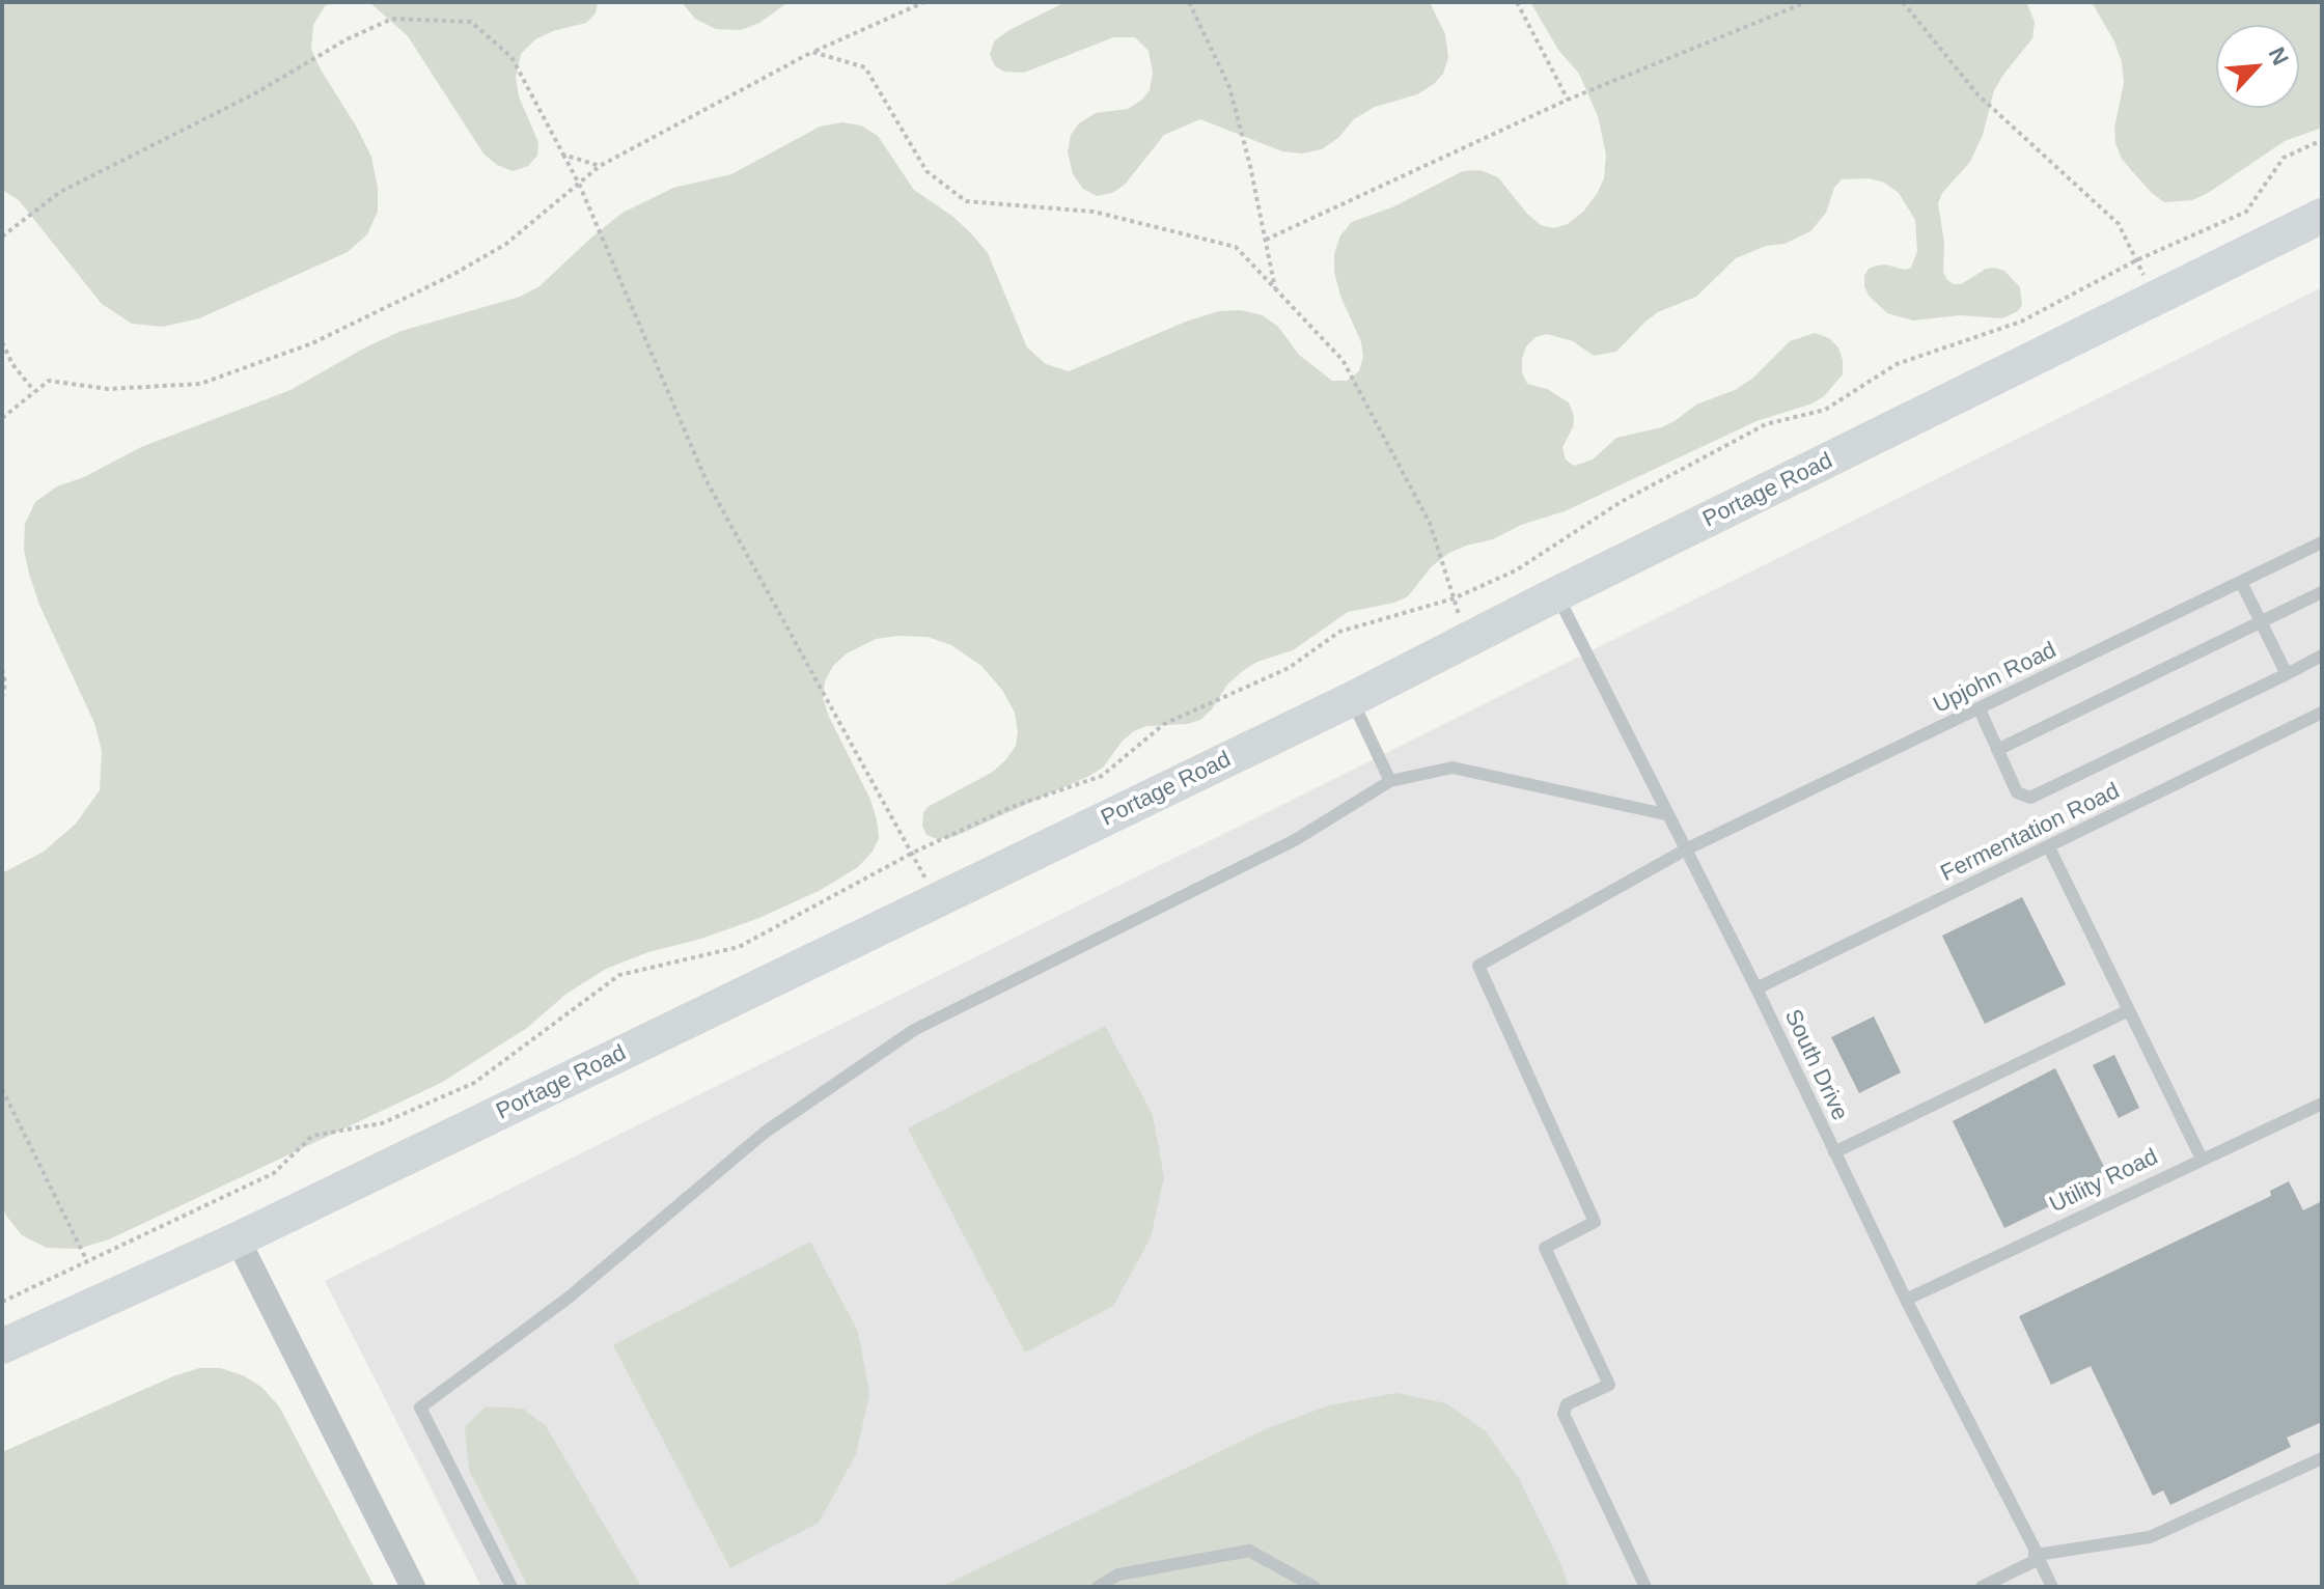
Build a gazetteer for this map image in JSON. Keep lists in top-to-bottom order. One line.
{"streets":{"main road":["Portage Road"],"lane":["Upjohn Road","Fermentation Road","South Drive","Utility Road"]},"crossings":[["Portage Road","South Drive"],["Upjohn Road","South Drive"],["Fermentation Road","South Drive"],["South Drive","Utility Road"]],"north":"top right"}
